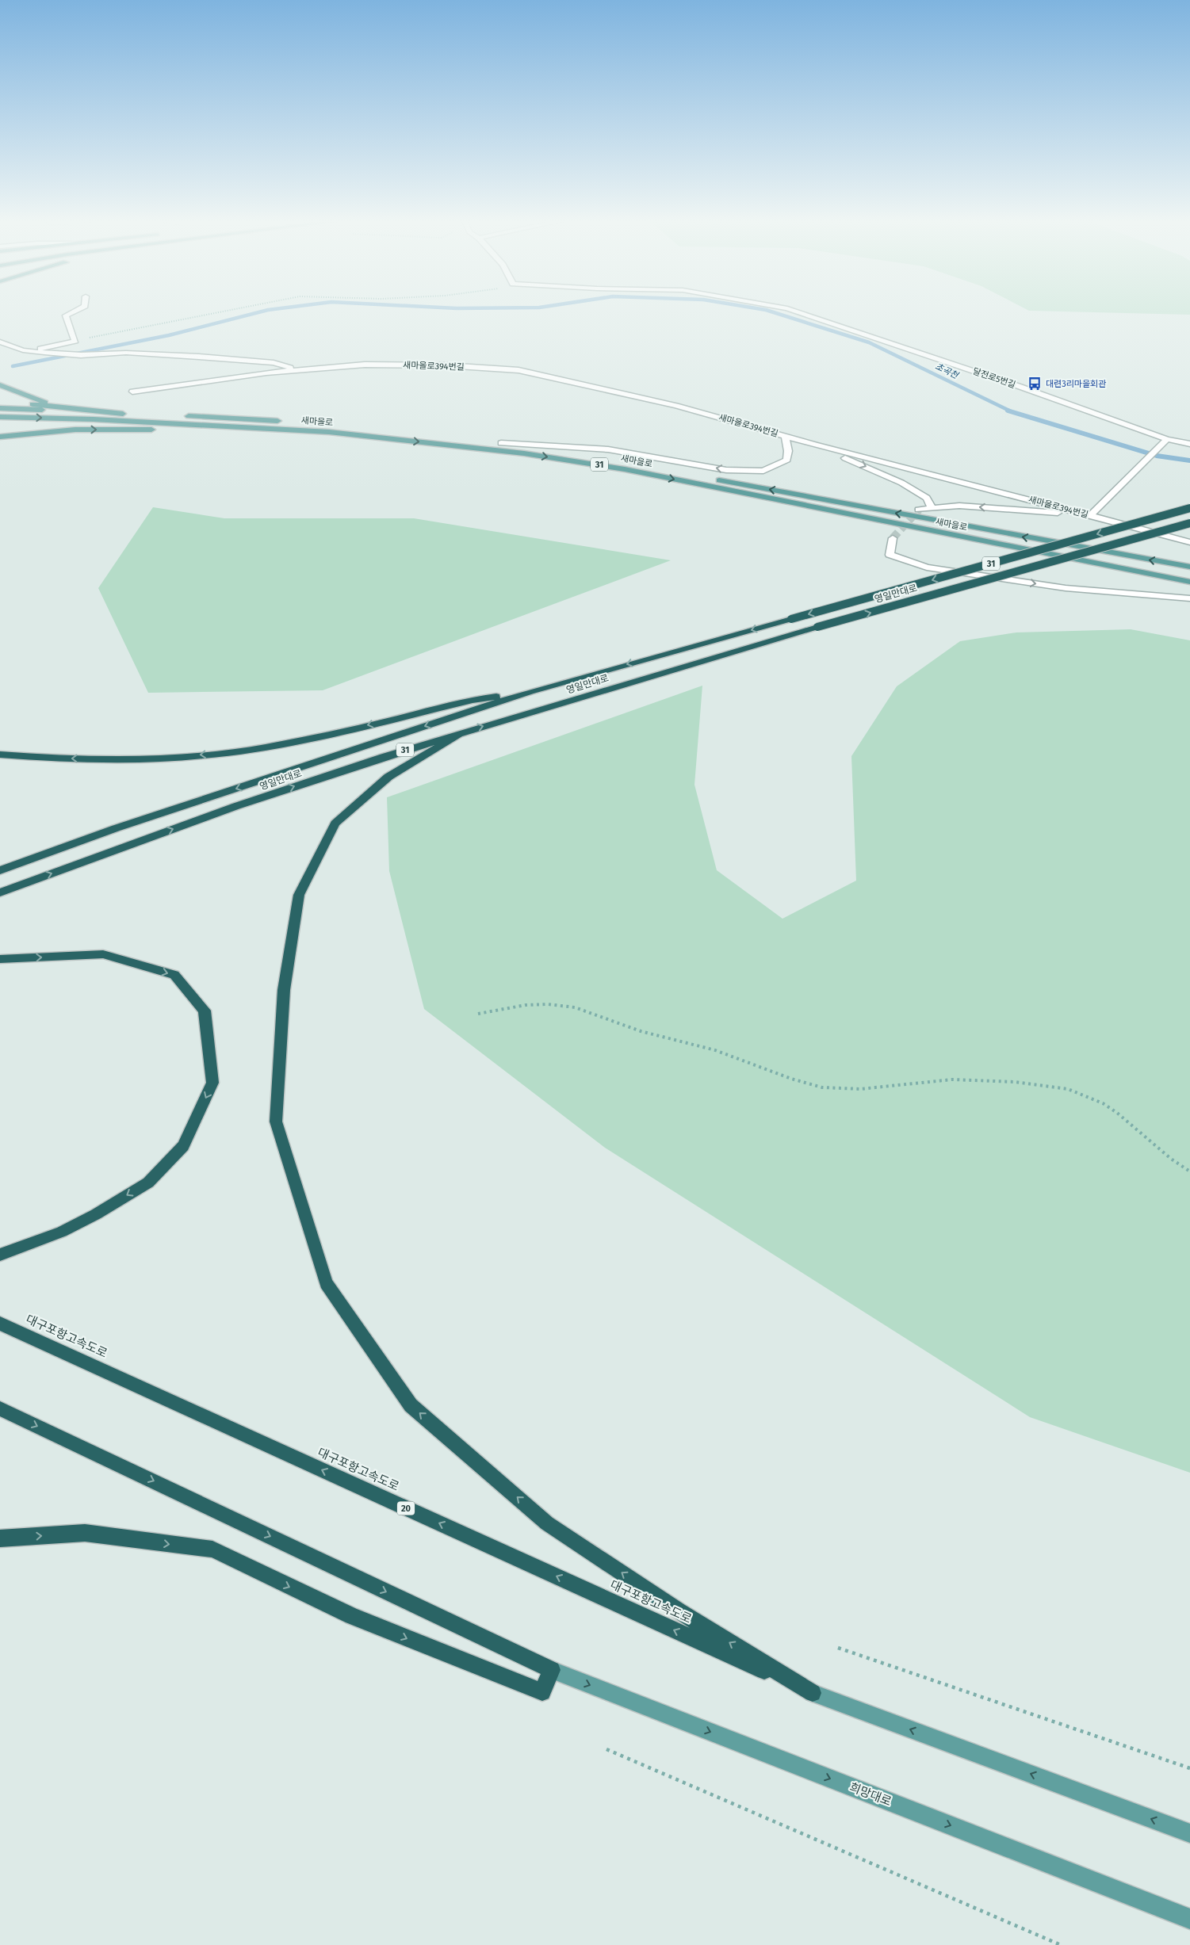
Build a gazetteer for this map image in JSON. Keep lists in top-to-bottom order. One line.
{"streets":{"highway":["31","영일만대로","대구포항고속도로","20"],"main road":["새마을로","희망대로"],"street":["새마을로394번길","달전로5번길"]},"water":["초곡천"],"places":{"bus stop":["대련3리마을회관"]}}
